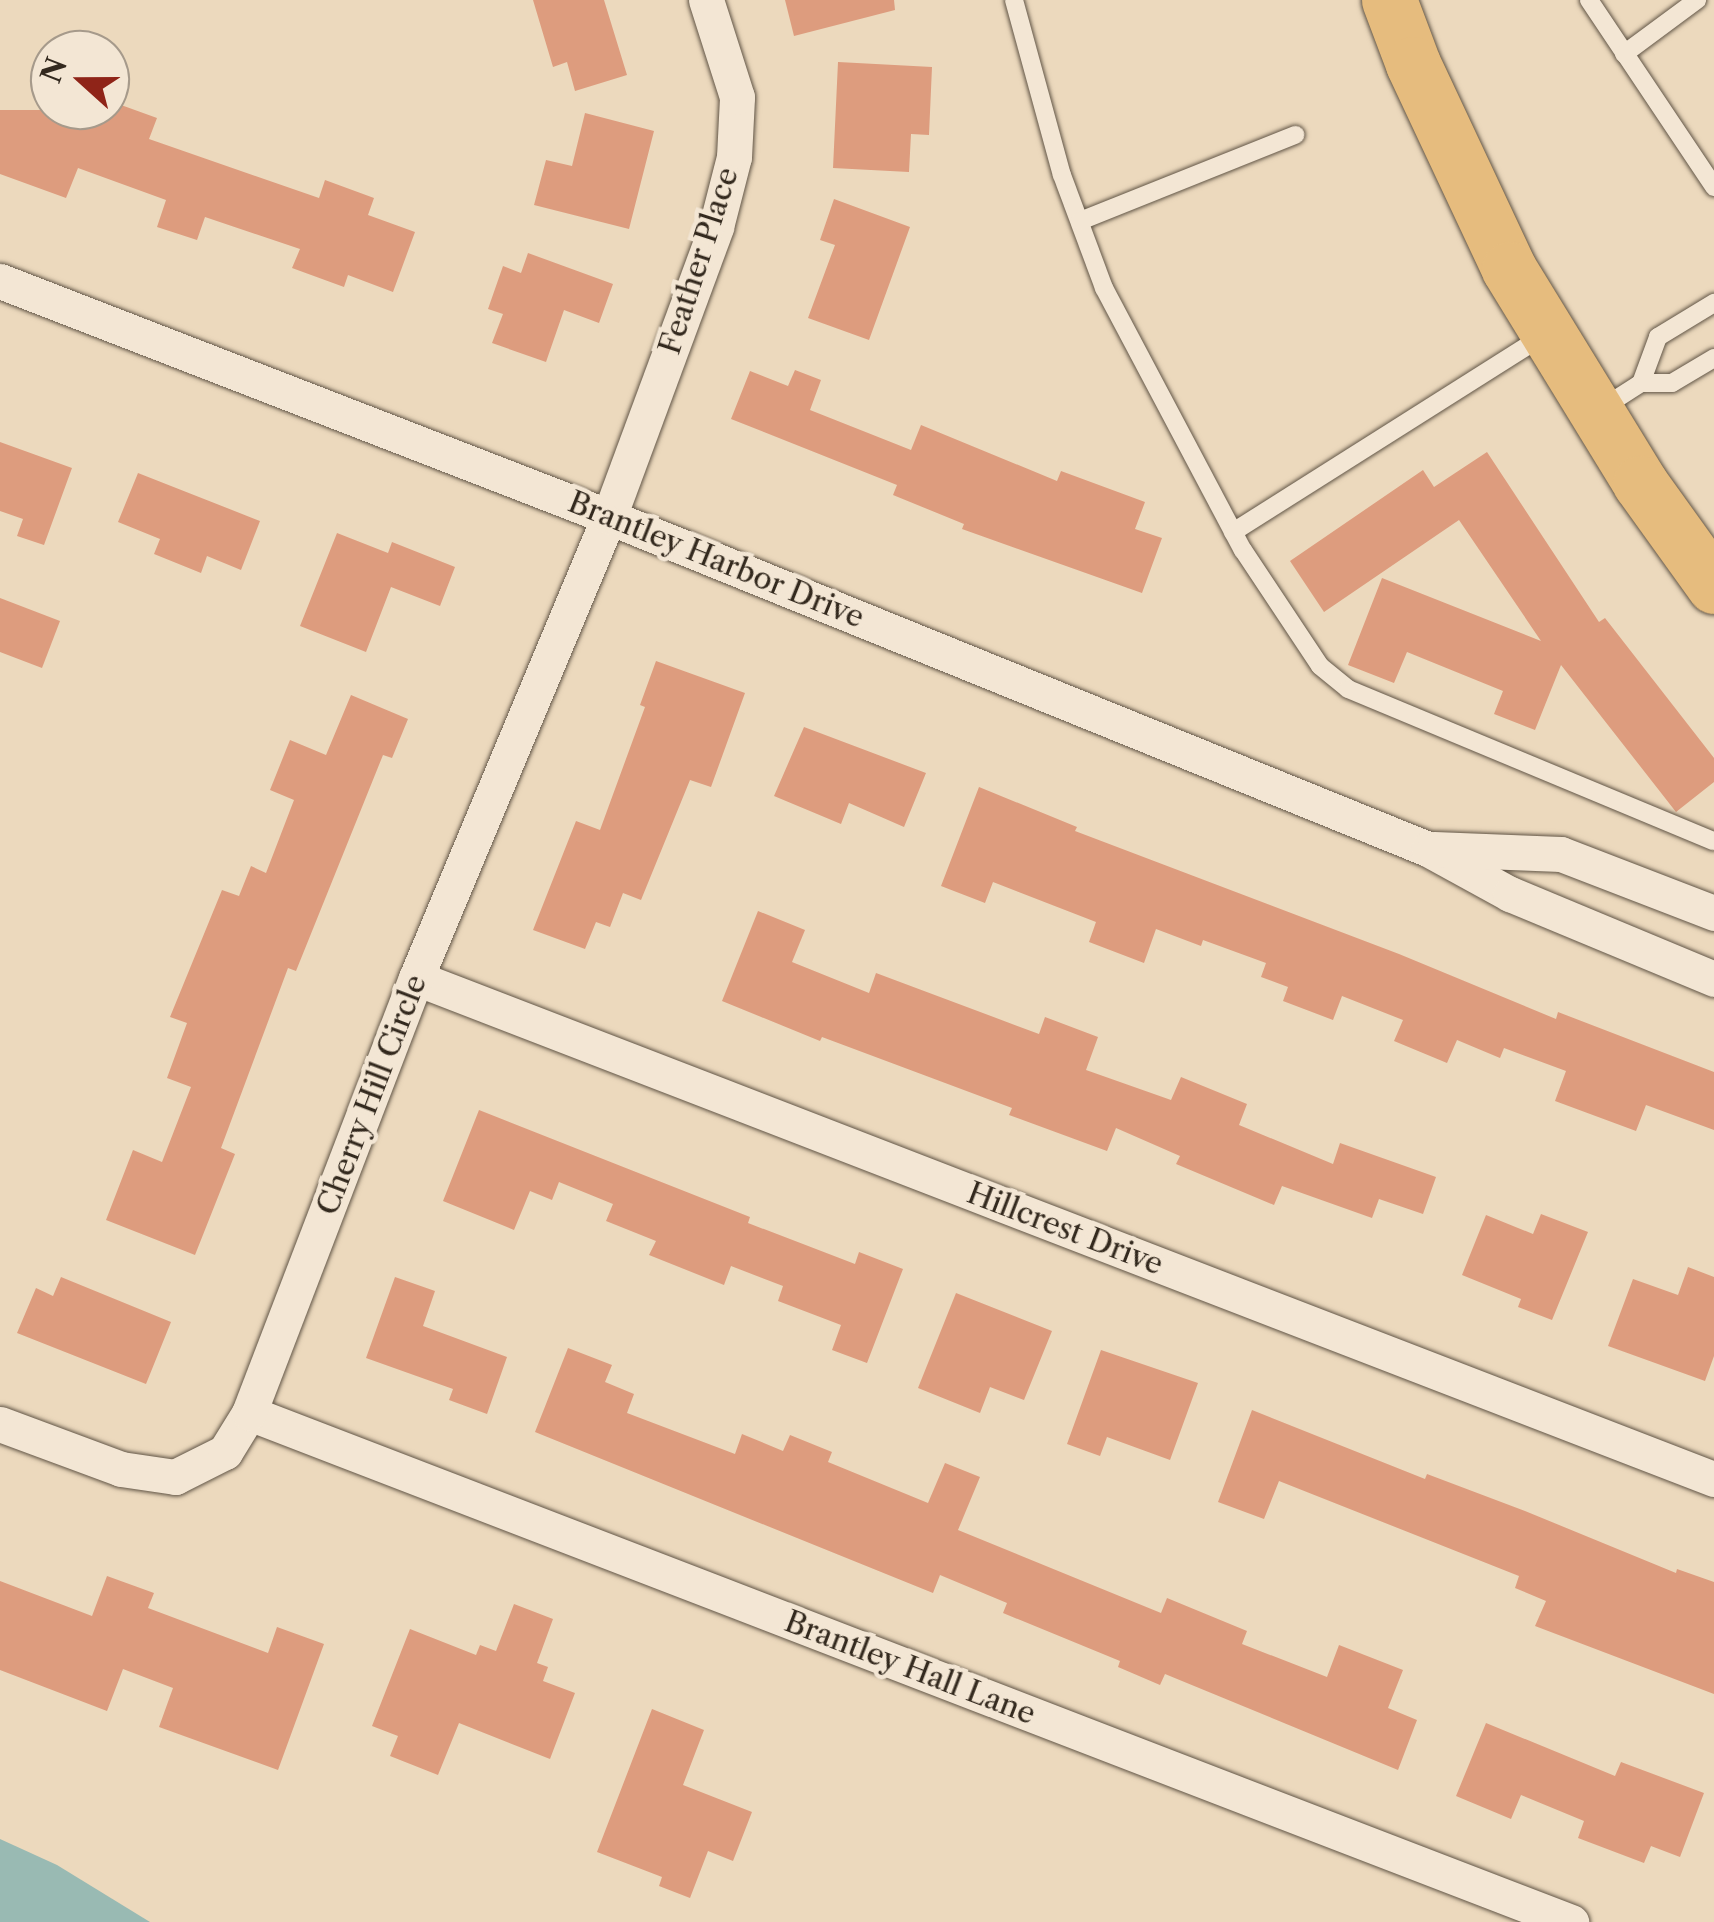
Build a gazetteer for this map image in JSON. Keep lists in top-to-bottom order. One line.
{"streets":{"street":["Feather Place","Brantley Harbor Drive","Cherry Hill Circle","Hillcrest Drive","Brantley Hall Lane"]},"crossings":[["Feather Place","Brantley Harbor Drive"],["Feather Place","Cherry Hill Circle"],["Brantley Harbor Drive","Cherry Hill Circle"],["Cherry Hill Circle","Hillcrest Drive"],["Cherry Hill Circle","Brantley Hall Lane"]],"north":"left"}
